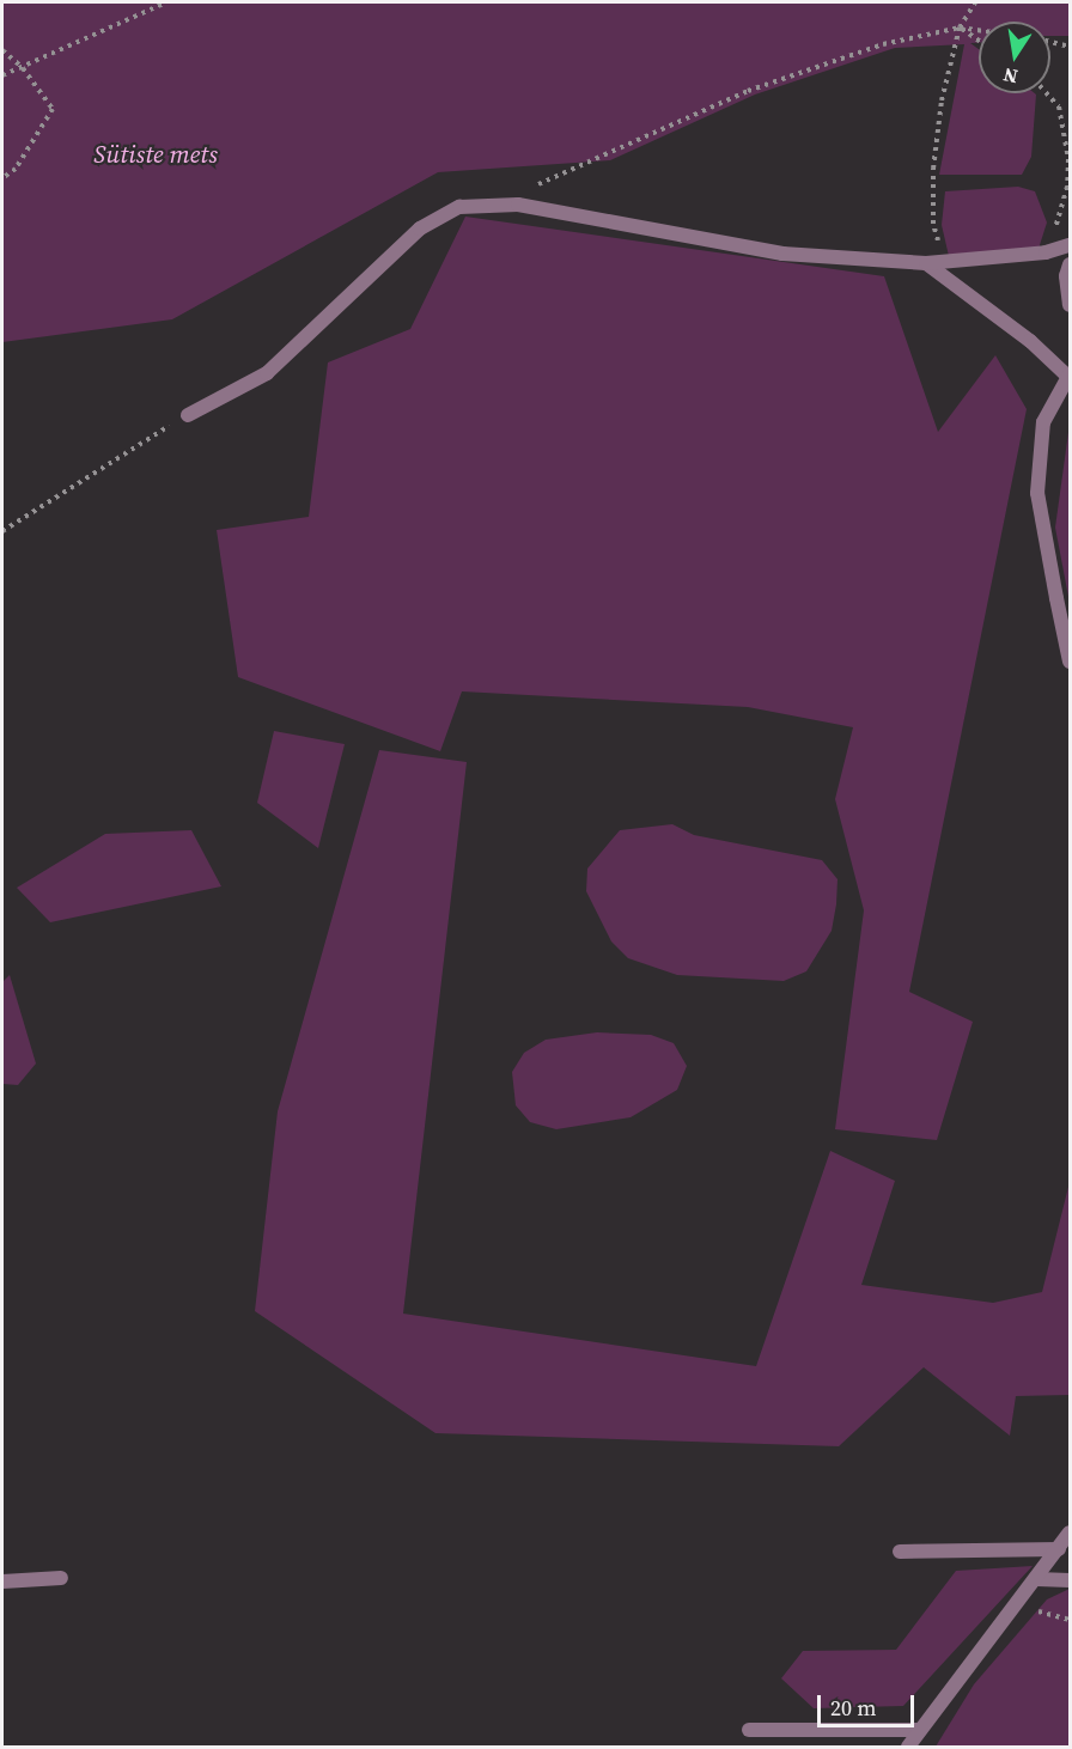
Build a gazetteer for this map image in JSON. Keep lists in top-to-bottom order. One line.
{"parks":["Sütiste mets"],"scale_bar":"20 m","north":"bottom"}
